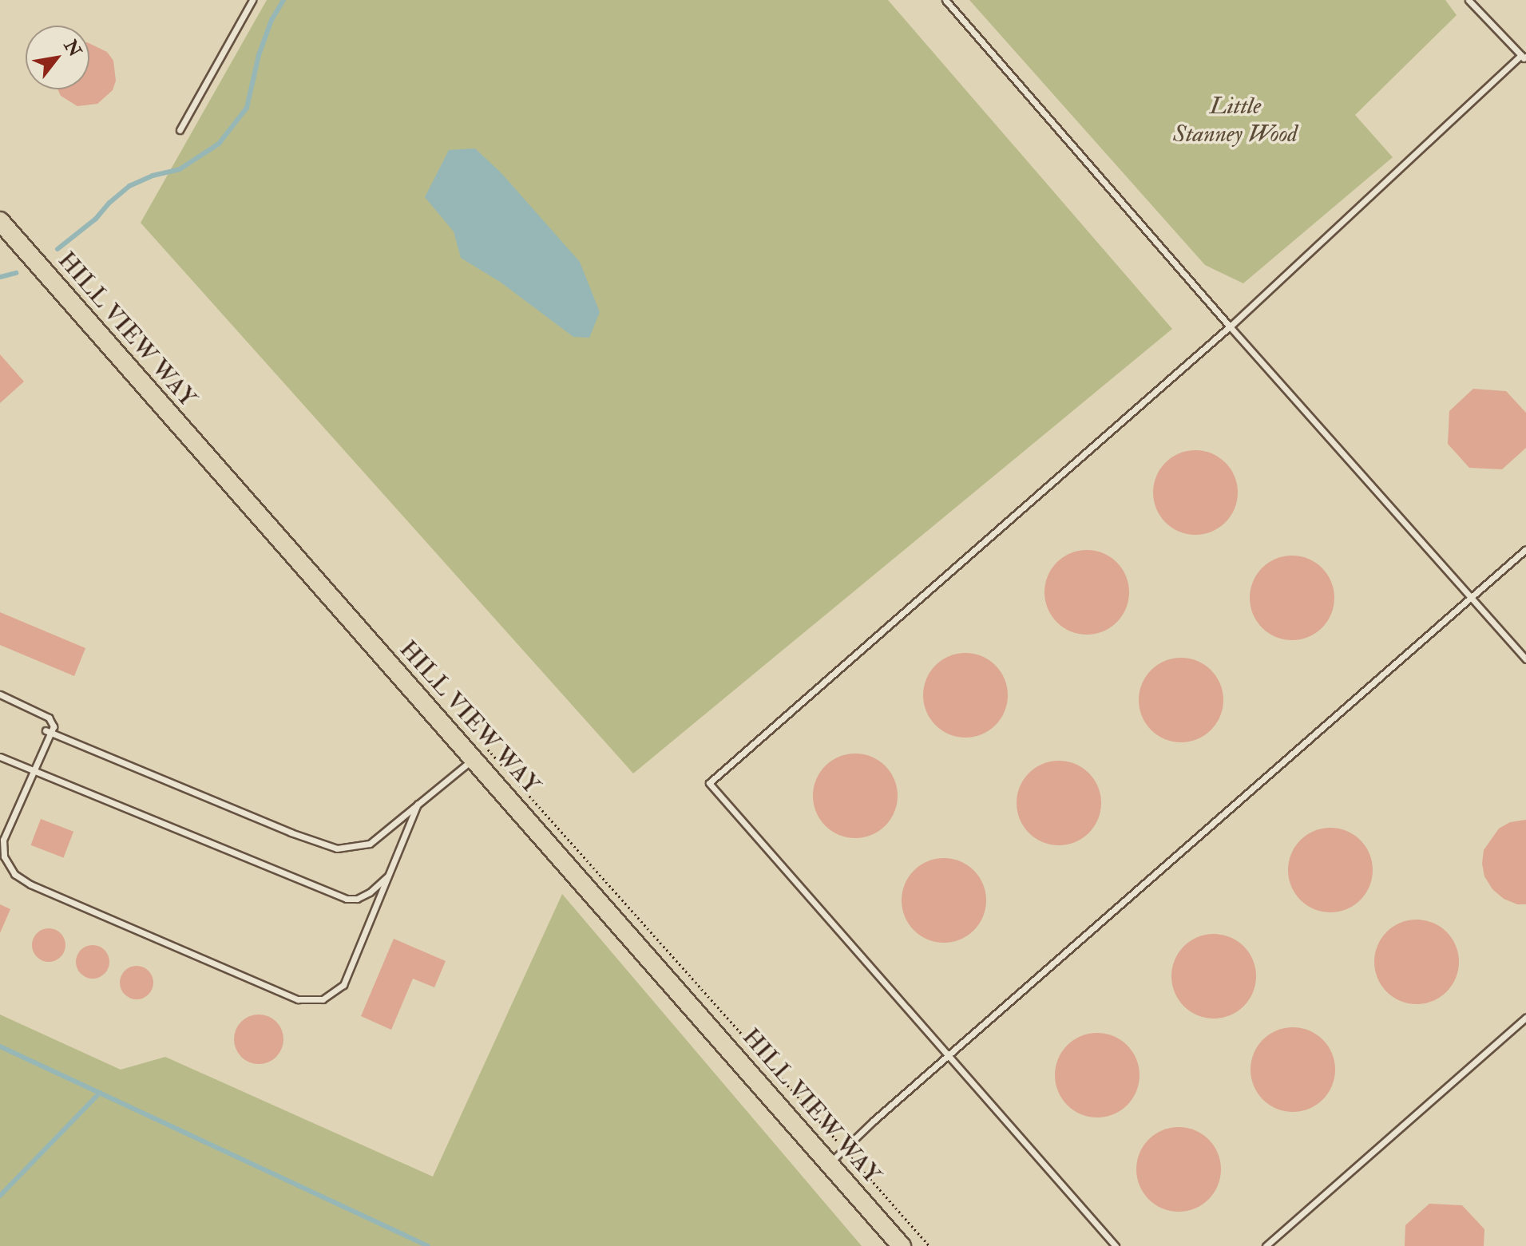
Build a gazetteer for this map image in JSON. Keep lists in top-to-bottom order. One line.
{"streets":{"main road":["HILL VIEW WAY"]},"parks":["Little Stanney Wood"],"north":"top right"}
